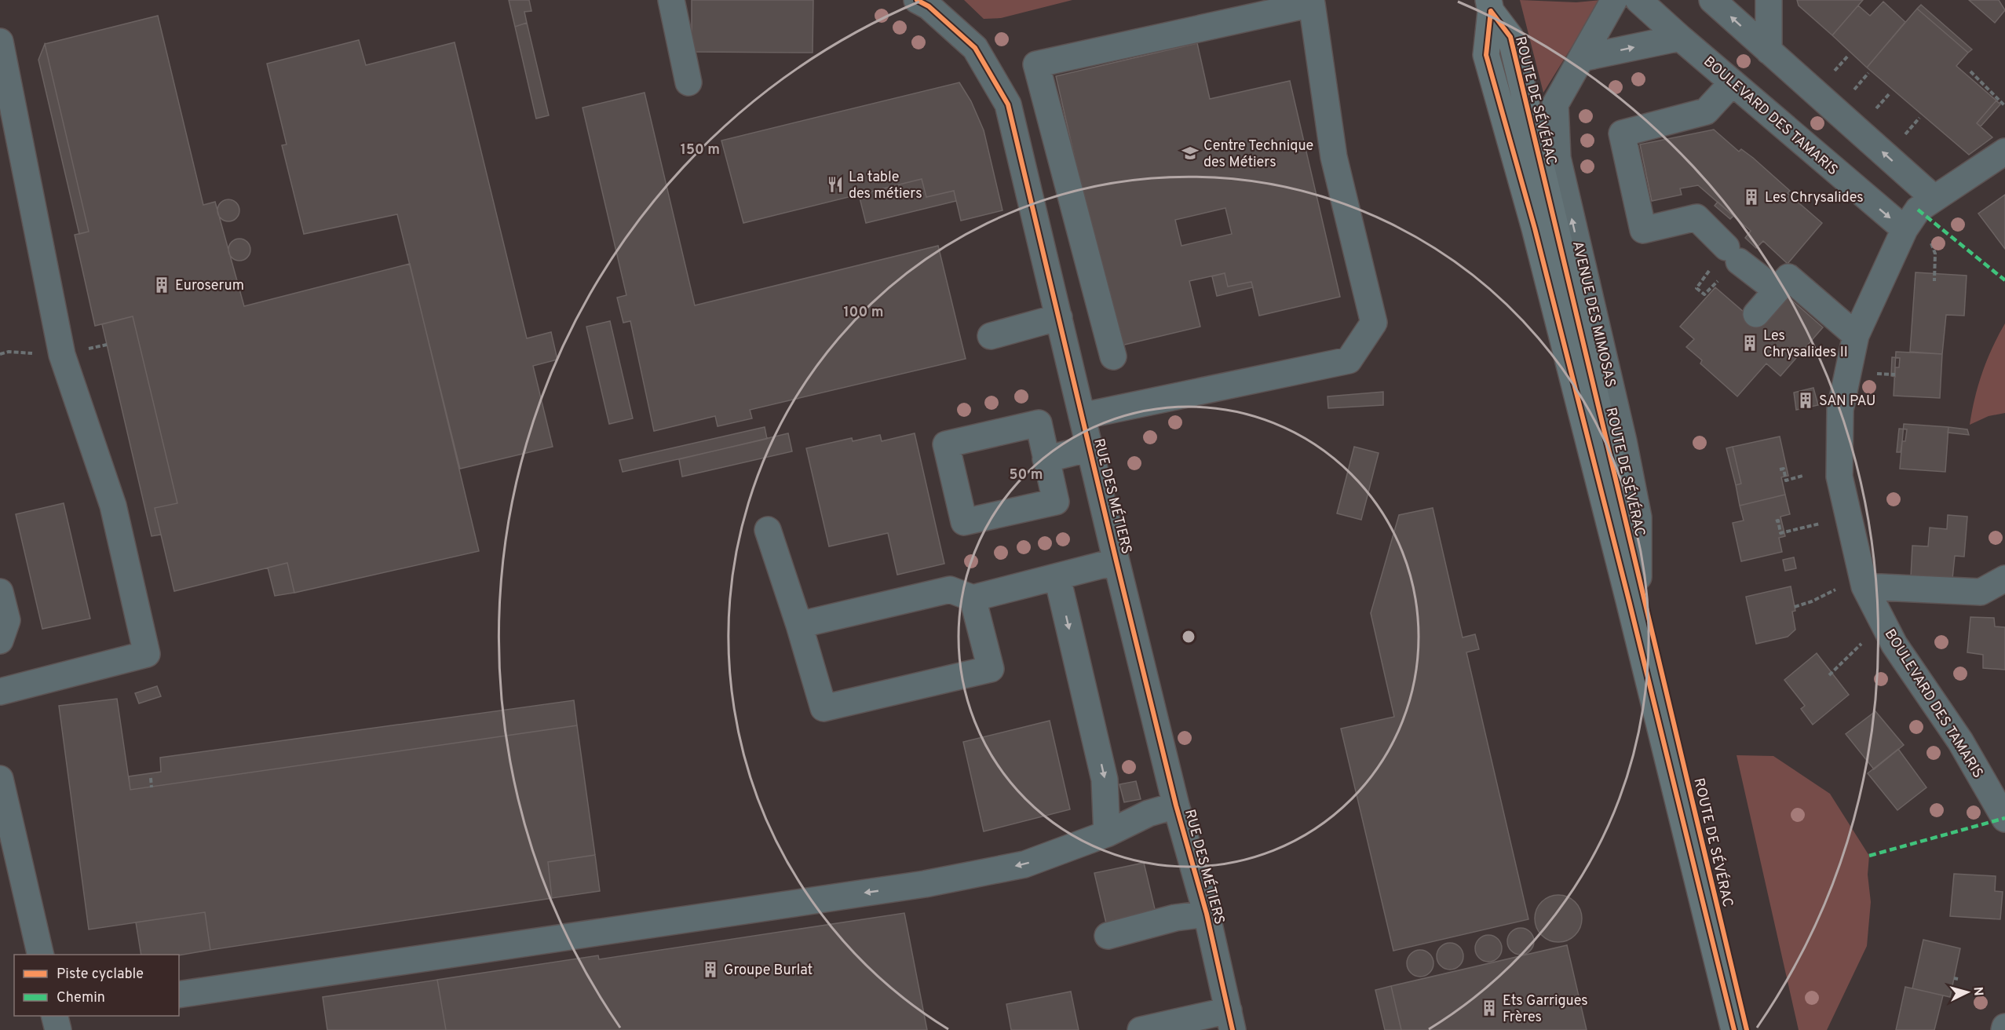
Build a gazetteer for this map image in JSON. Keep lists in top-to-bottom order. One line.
{"streets":{"main road":["ROUTE DE SÉVÉRAC"],"street":["BOULEVARD DES TAMARIS","AVENUE DES MIMOSAS","RUE DES MÉTIERS"]},"crossings":[["ROUTE DE SÉVÉRAC","AVENUE DES MIMOSAS"]],"one_way":["AVENUE DES MIMOSAS"],"places":{"school or university":["Centre Technique des Métiers"],"restaurant":["La table des métiers"],"building":["Les Chrysalides","Euroserum","Les Chrysalides II","SAN PAU","Groupe Burlat","Ets Garrigues Frères"]},"legend":["Piste cyclable","Chemin"],"north":"right","rings":["150 m","100 m","50 m"]}
